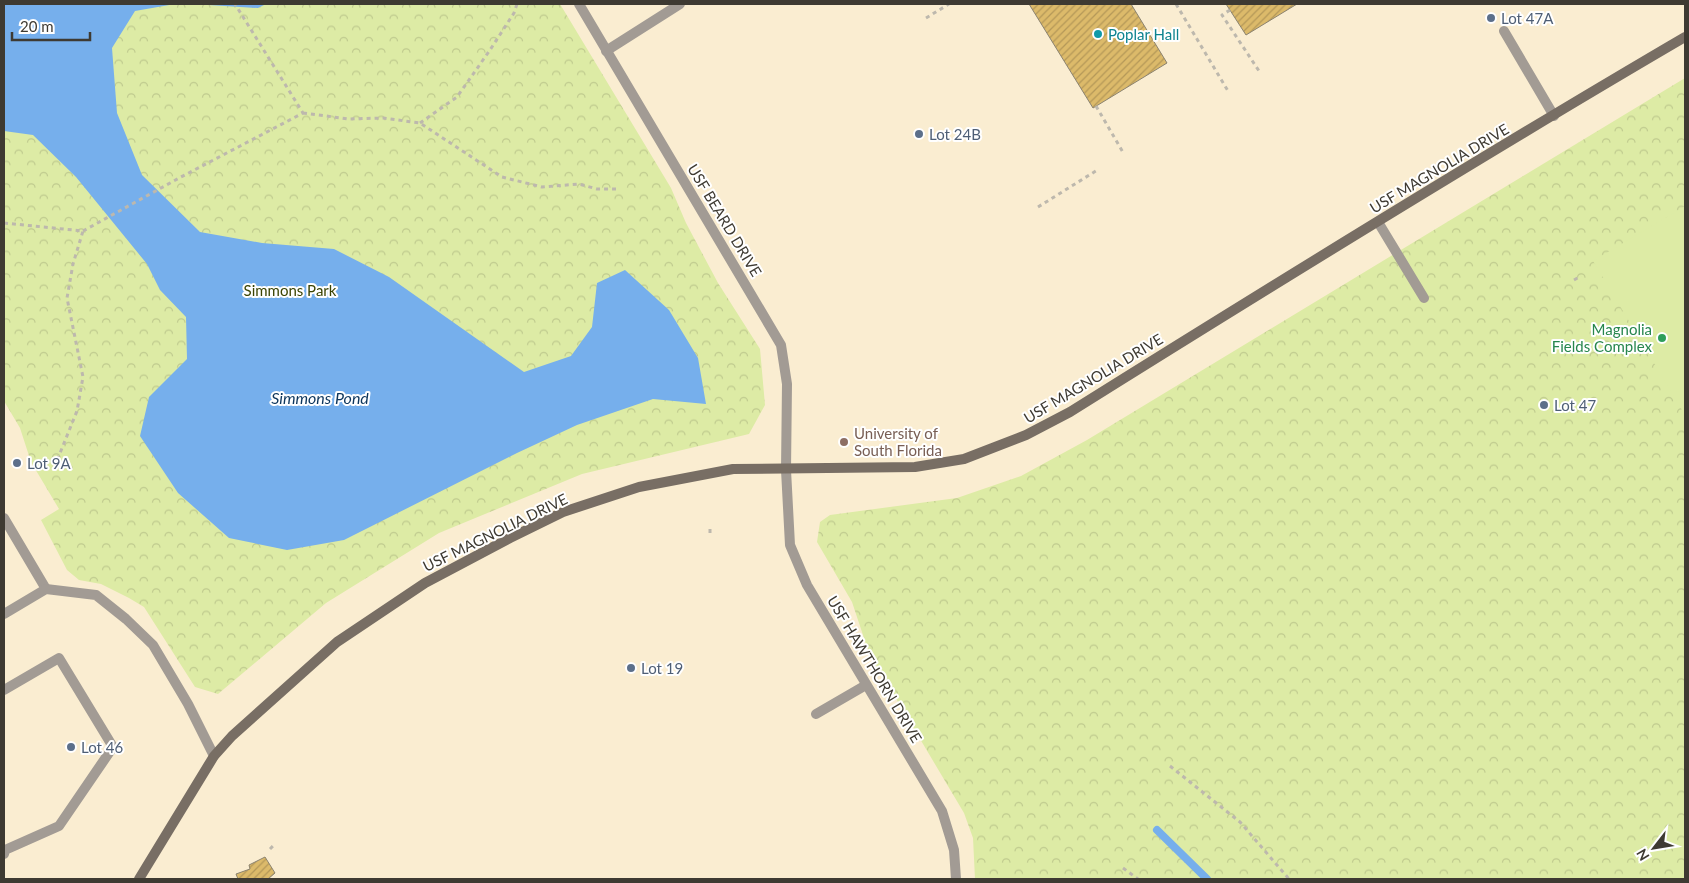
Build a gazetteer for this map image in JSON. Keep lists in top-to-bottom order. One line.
{"streets":{"street":["USF MAGNOLIA DRIVE","USF BEARD DRIVE","USF HAWTHORN DRIVE"]},"crossings":[["USF MAGNOLIA DRIVE","USF BEARD DRIVE"],["USF MAGNOLIA DRIVE","USF HAWTHORN DRIVE"],["USF BEARD DRIVE","USF HAWTHORN DRIVE"]],"water":["Simmons Pond"],"parks":["Simmons Park"],"places":["Lot 47A","Poplar Hall","Lot 24B","Magnolia Fields Complex","Lot 47","University of South Florida","Lot 9A","Lot 19","Lot 46"],"scale_bar":"20 m","north":"bottom left"}
